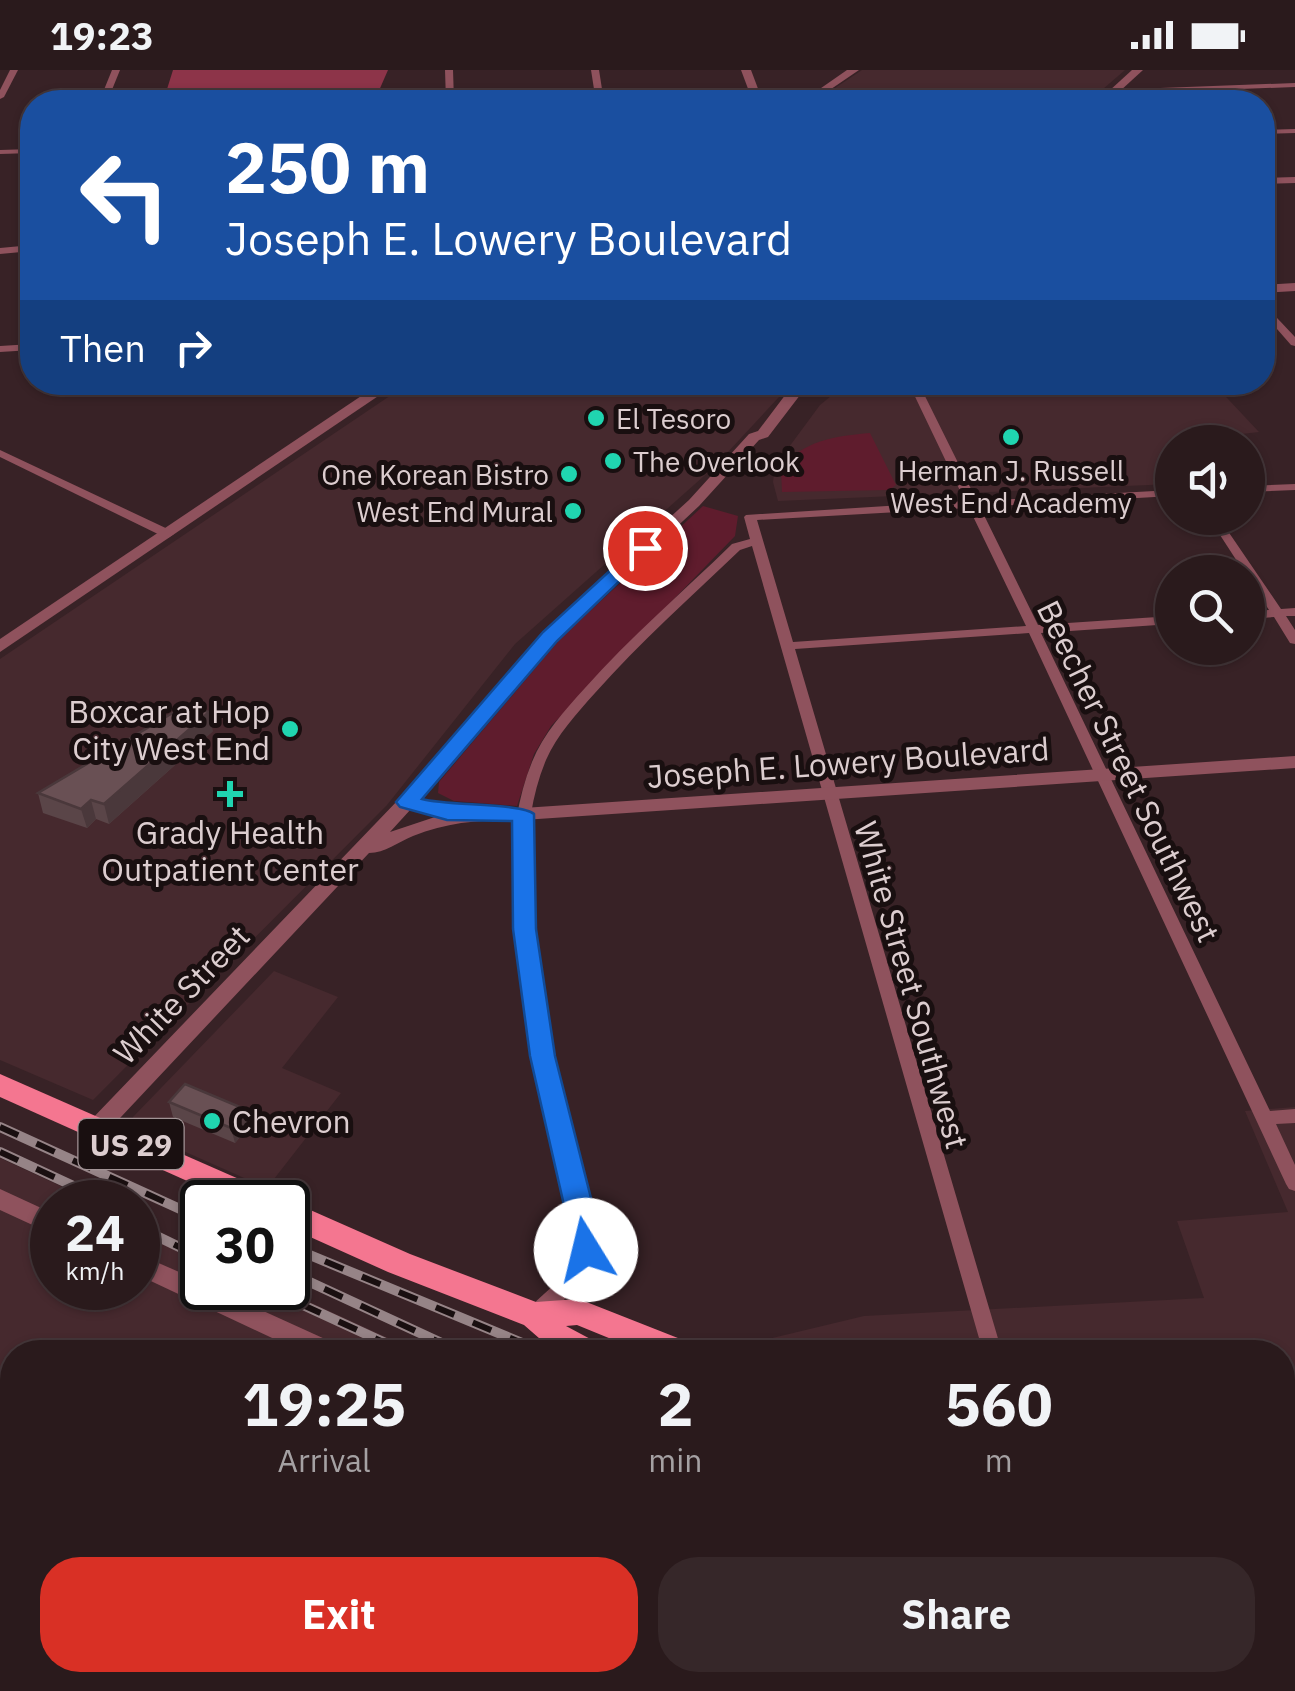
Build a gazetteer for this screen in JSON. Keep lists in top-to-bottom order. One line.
{"streets":{"main road":["US 29"],"street":["Joseph E. Lowery Boulevard","Beecher Street Southwest","White Street Southwest","White Street"]},"crossings":[["Joseph E. Lowery Boulevard","Beecher Street Southwest"],["Joseph E. Lowery Boulevard","White Street Southwest"],["Joseph E. Lowery Boulevard","White Street"],["Beecher Street Southwest","White Street Southwest"],["White Street","US 29"]],"places":{"other":["El Tesoro","Herman J. Russell West End Academy","The Overlook","One Korean Bistro","West End Mural","Boxcar at Hop City West End","Chevron"],"health":["Grady Health Outpatient Center"]},"page":{"status":"19:23","turn":["250 m","Joseph E. Lowery Boulevard"],"then":"Then","speed":"24 km/h","limit":"30","eta":["19:25","Arrival","2","min","560","m"],"buttons":["Exit","Share"]}}
